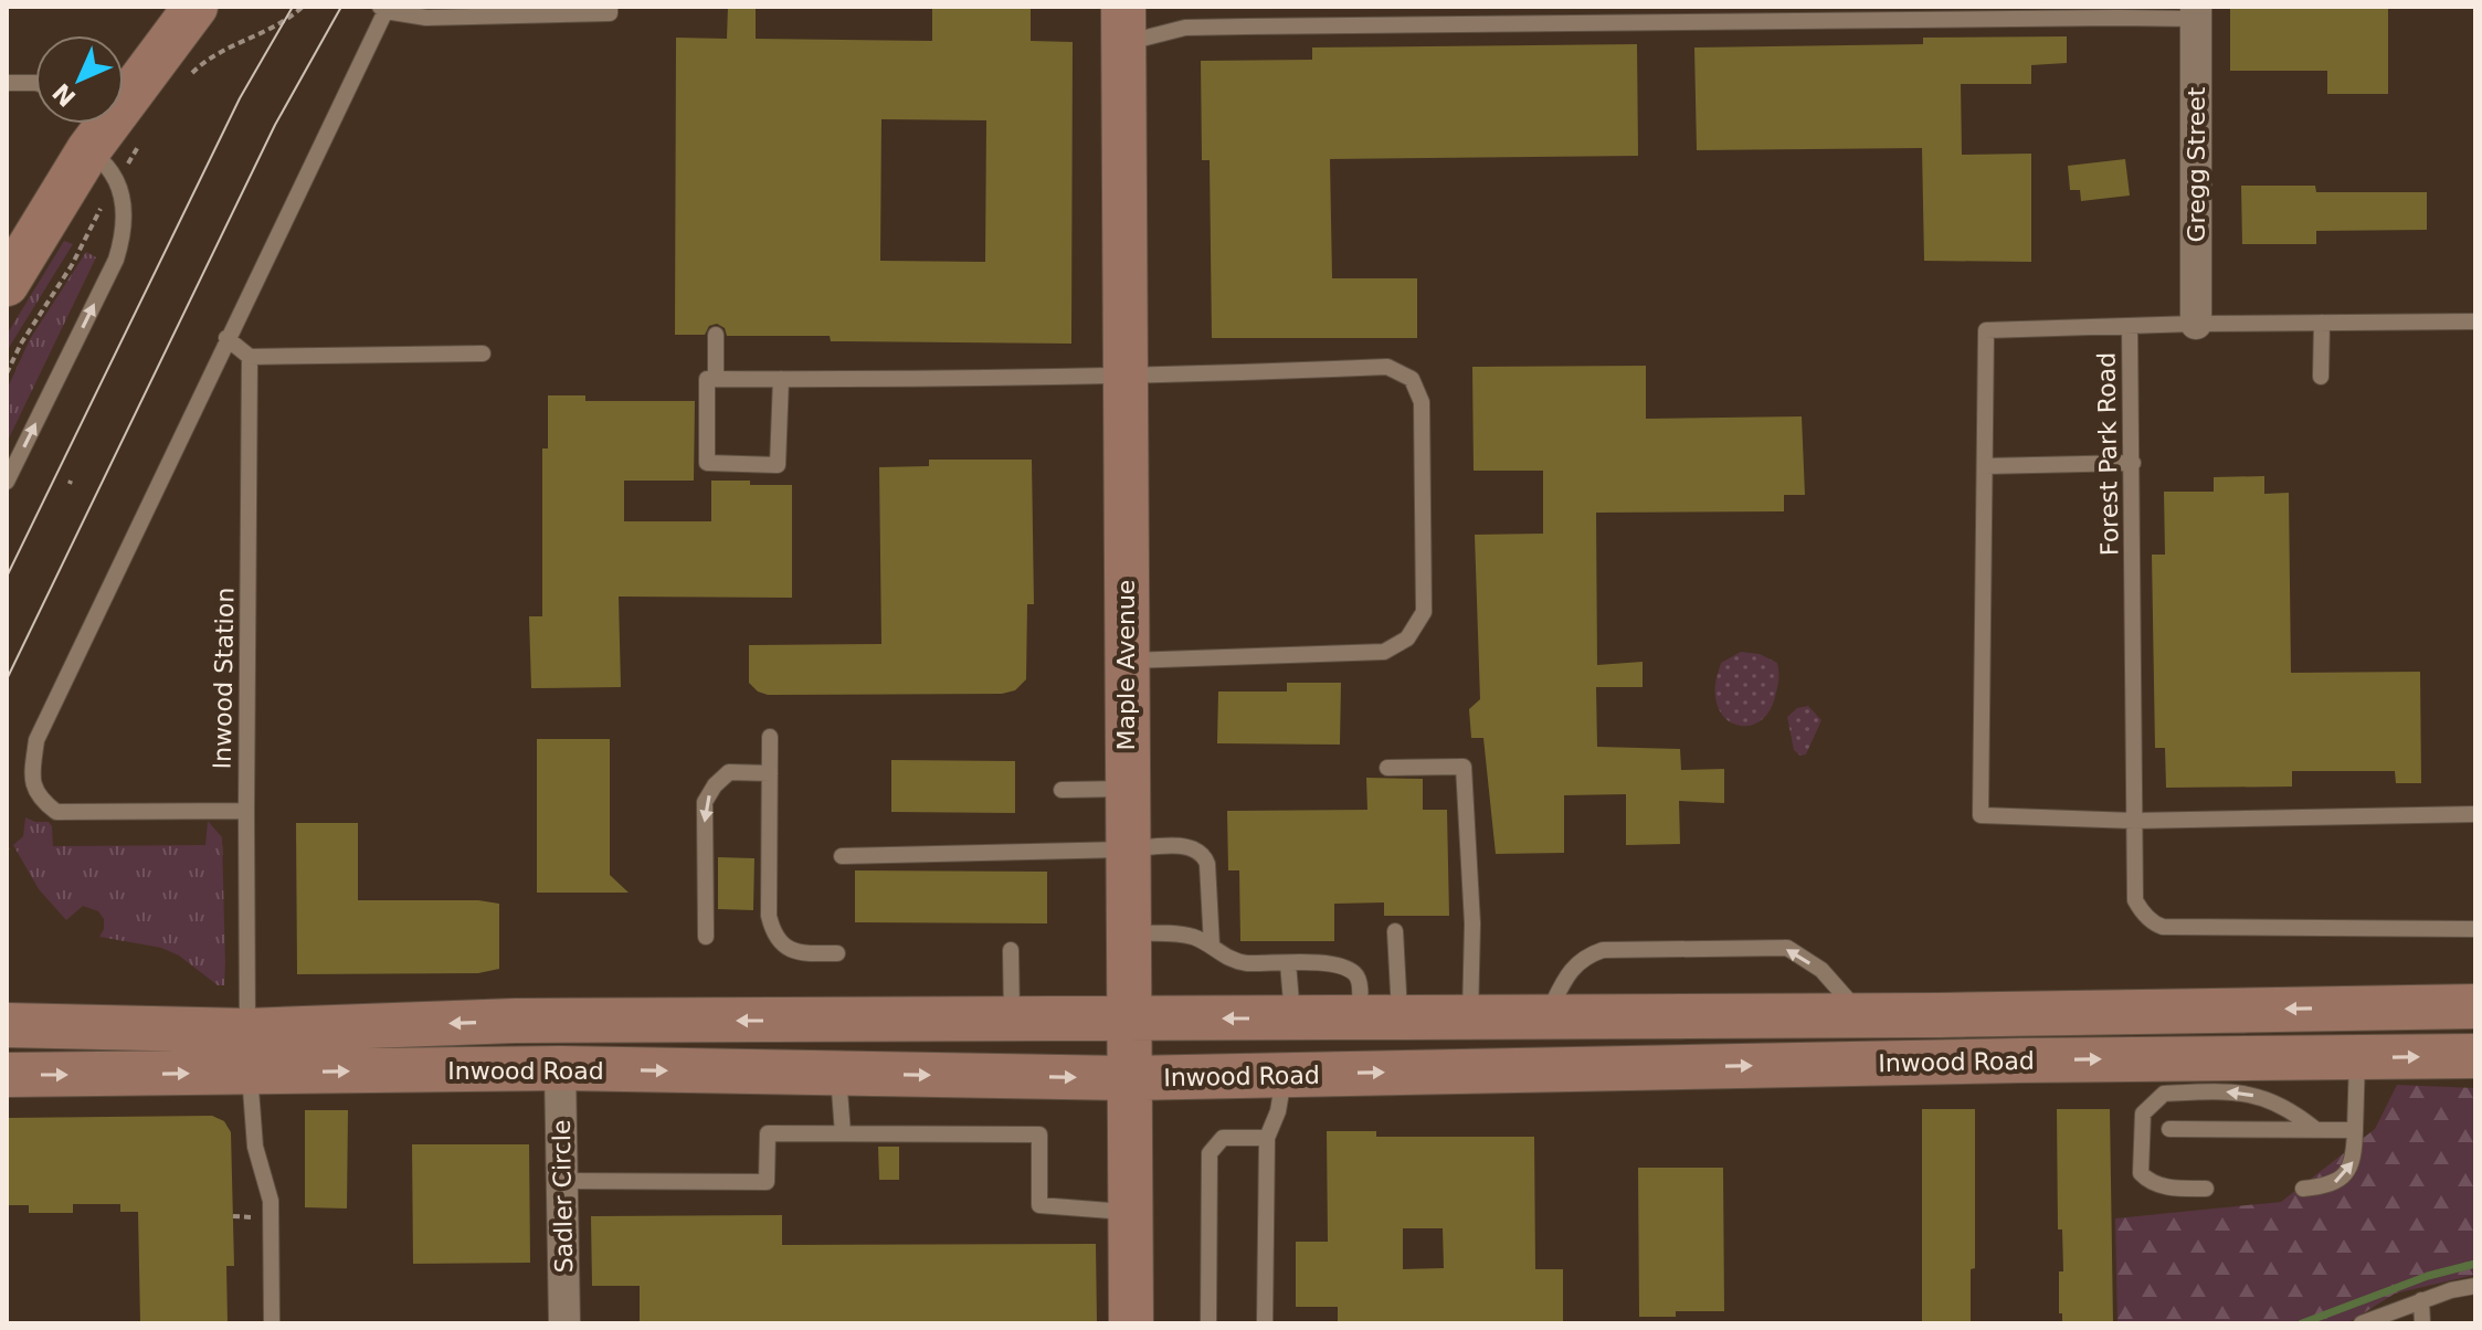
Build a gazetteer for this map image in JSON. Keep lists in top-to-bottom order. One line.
{"streets":{"main road":["Maple Avenue","Inwood Road"],"street":["Gregg Street","Sadler Circle"],"lane":["Forest Park Road","Inwood Station"]},"crossings":[["Gregg Street","Forest Park Road"],["Maple Avenue","Inwood Road"],["Inwood Station","Inwood Road"],["Inwood Road","Sadler Circle"]],"north":"bottom left"}
